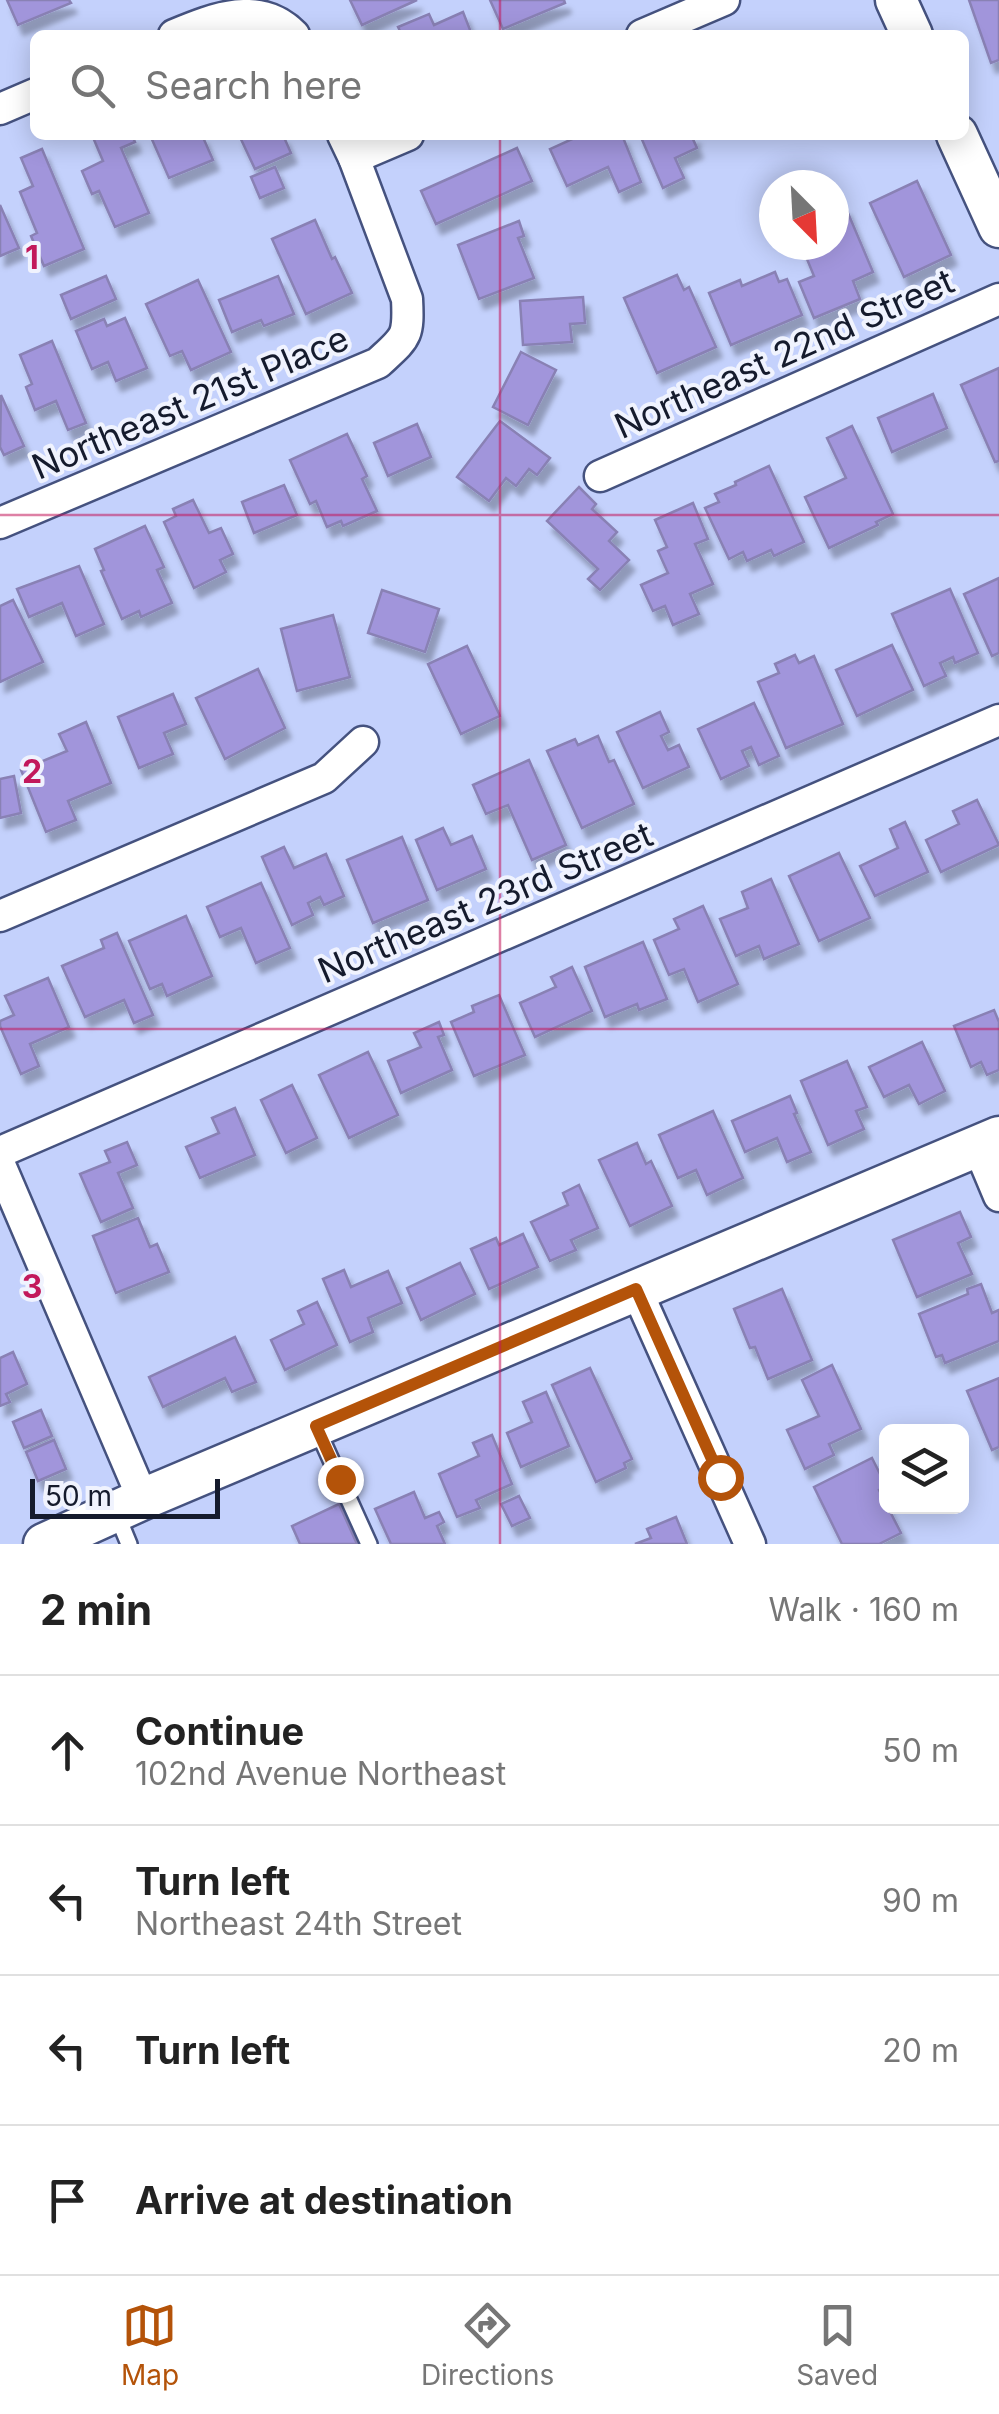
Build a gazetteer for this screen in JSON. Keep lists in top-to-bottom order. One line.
{"streets":{"street":["Northeast 22nd Street","Northeast 21st Place","Northeast 23rd Street"]},"scale_bar":"50 m","north":"bottom right","page":{"search":"Search here","scale":"50 m","heading":["2 min","Walk · 160 m"],"list":[["Continue","102nd Avenue Northeast","50 m"],["Turn left","Northeast 24th Street","90 m"],["Turn left","20 m"],"Arrive at destination"],"nav":["Map","Directions","Saved"]},"grid":{"rows":["1","2","3"]}}
